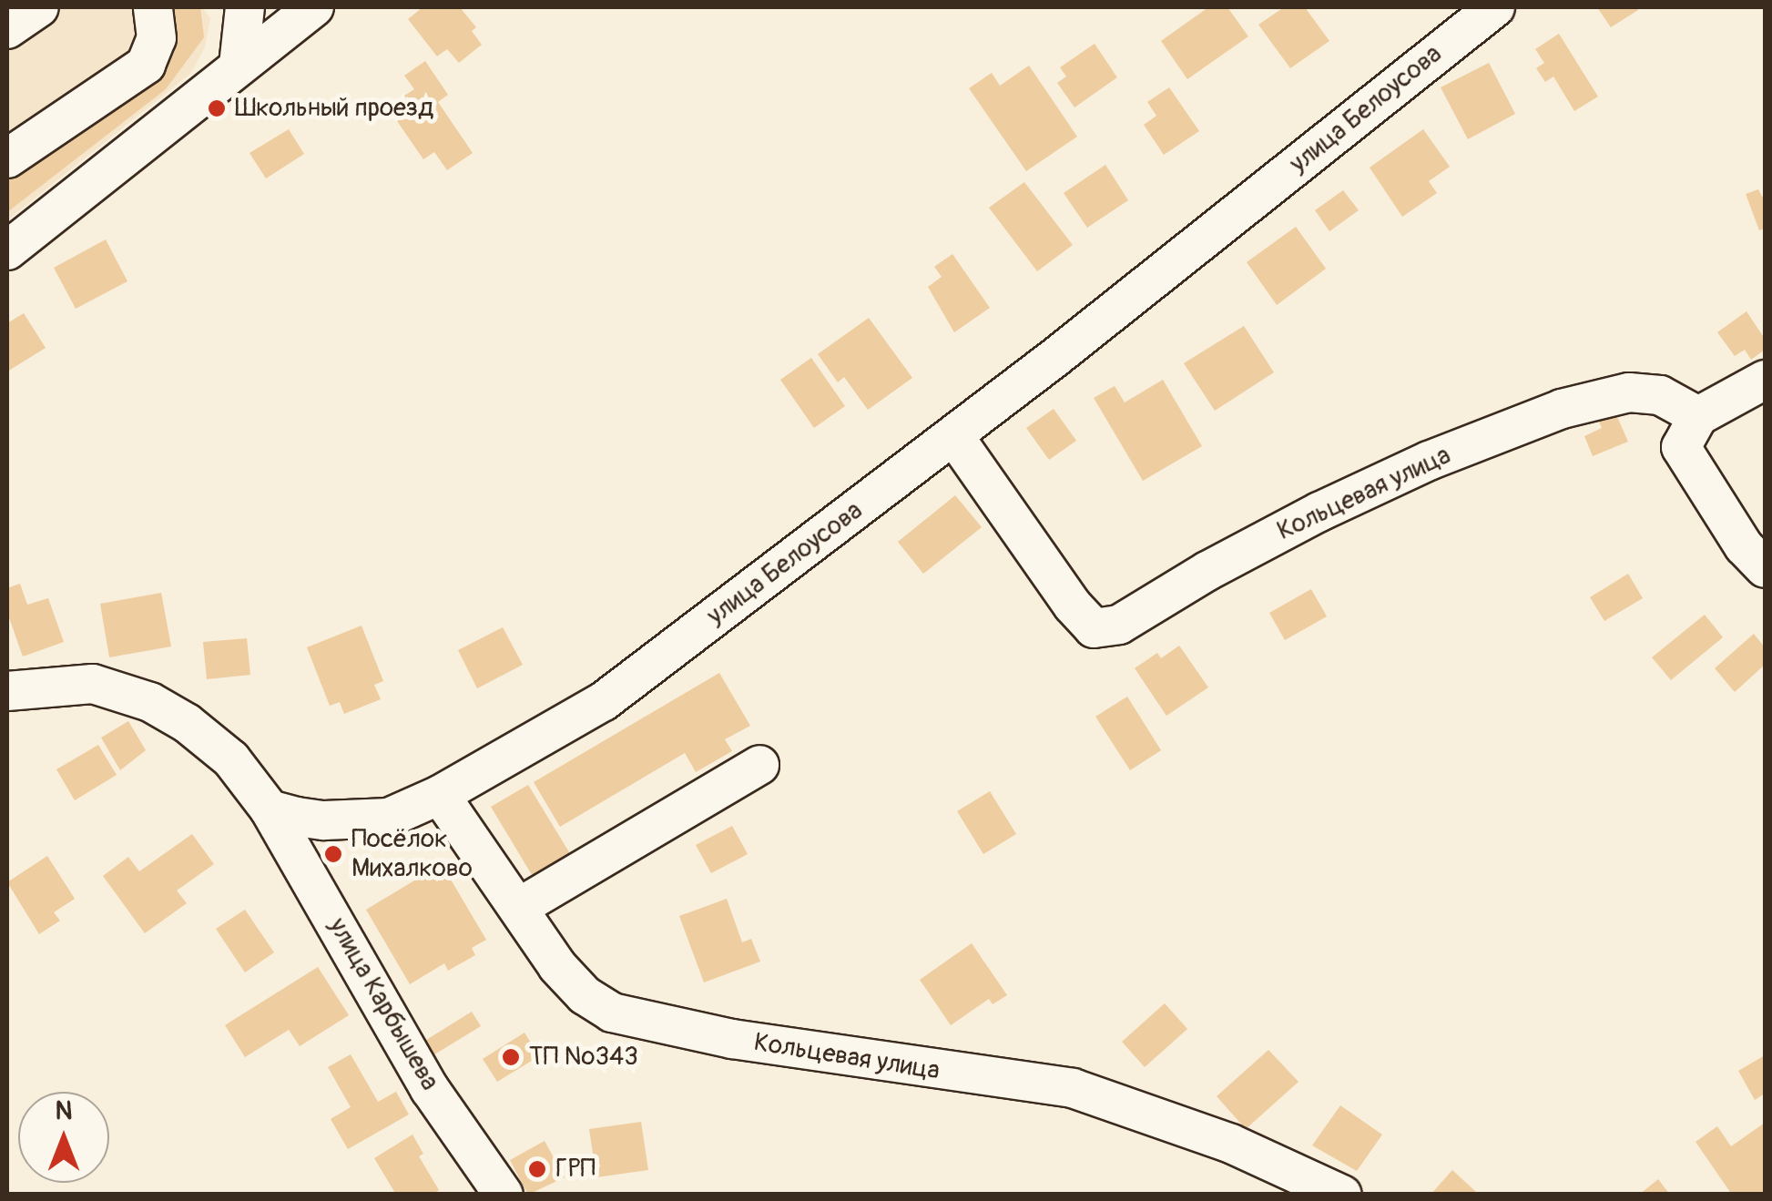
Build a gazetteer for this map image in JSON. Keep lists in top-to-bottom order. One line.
{"streets":{"street":["улица Белоусова","Кольцевая улица","улица Карбышева"]},"crossings":[["улица Белоусова","Кольцевая улица"],["улица Белоусова","улица Карбышева"]],"places":["Школьный проезд","Посёлок Михалково","ТП №343","ГРП"],"north":"top"}
